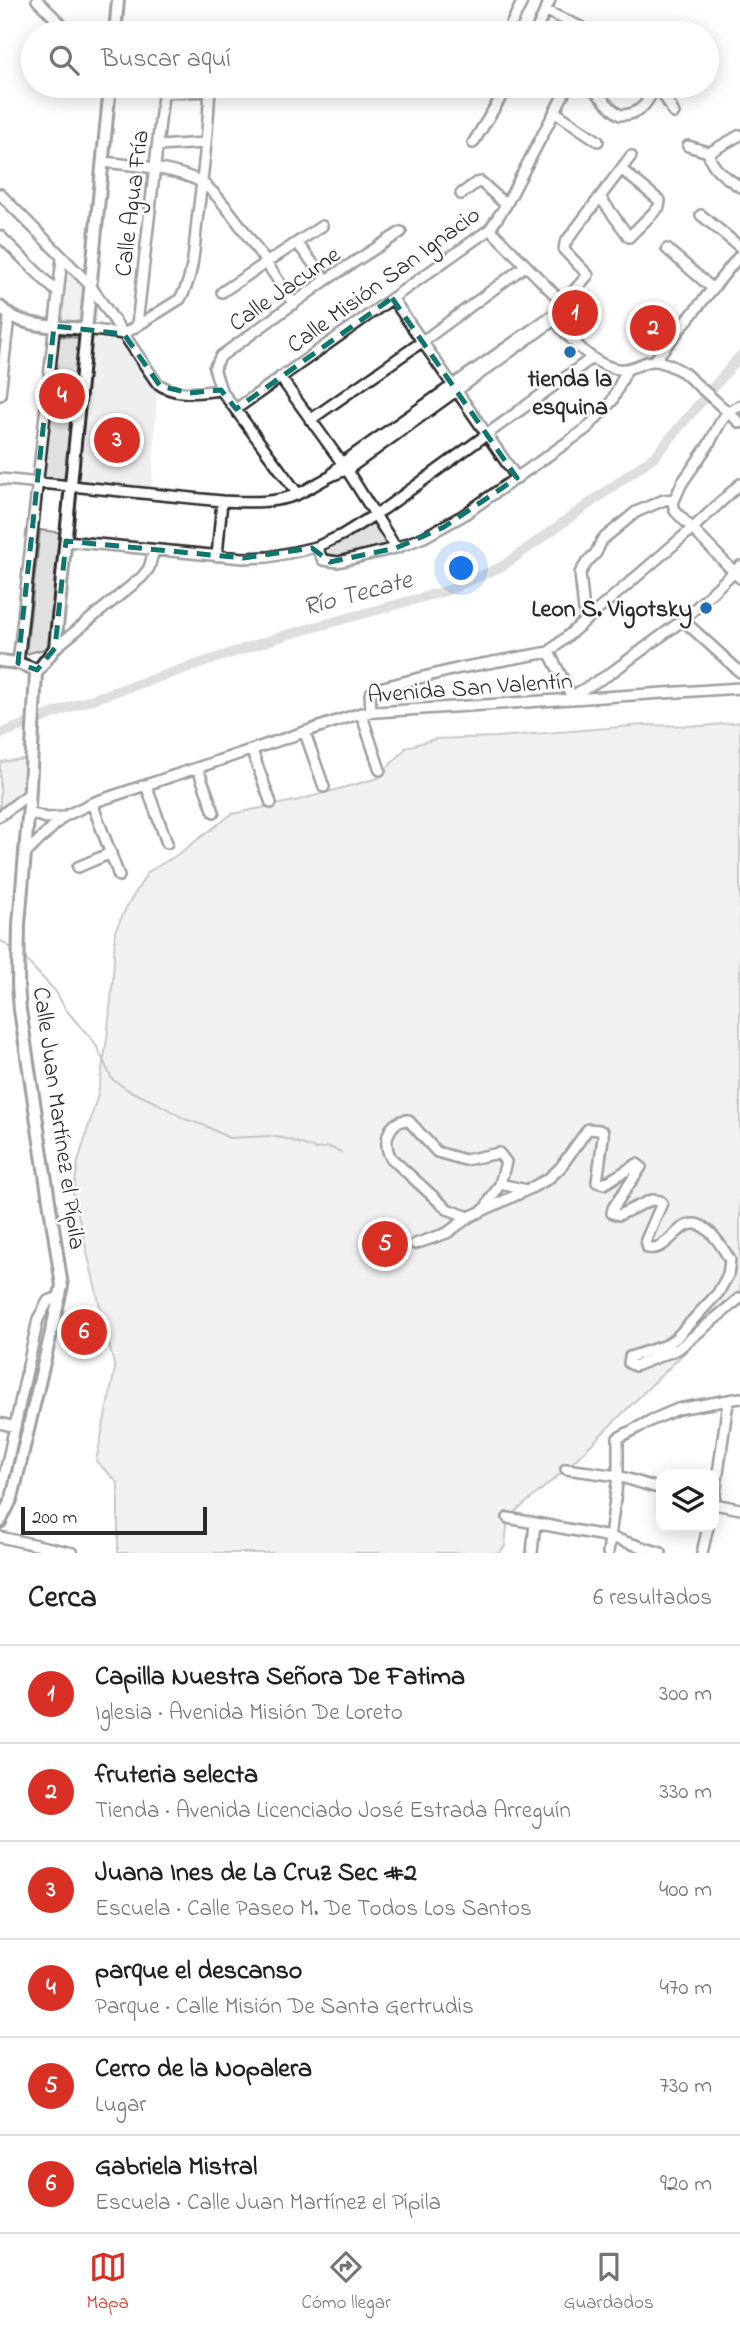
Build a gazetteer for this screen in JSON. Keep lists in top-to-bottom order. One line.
{"streets":{"main road":["Calle Juan Martínez el Pípila"],"street":["Calle Agua Fría","Calle Misión San Ignacio","Calle Jacume","Avenida San Valentín"]},"crossings":[["Avenida San Valentín","Calle Juan Martínez el Pípila"]],"water":["Río Tecate"],"places":["tienda la esquina","Leon S. Vigotsky"],"scale_bar":"200 m","page":{"search":"Buscar aquí","pins":["1","2","4","3","5","6"],"scale":"200 m","heading":["Cerca","6 resultados"],"list":[{"mark":"1","name":"Capilla Nuestra Señora De Fatima","note":"Iglesia · Avenida Misión De Loreto","value":"300 m"},{"mark":"2","name":"fruteria selecta","note":"Tienda · Avenida Licenciado José Estrada Arreguín","value":"330 m"},{"mark":"3","name":"Juana Ines de La Cruz Sec #2","note":"Escuela · Calle Paseo M. De Todos Los Santos","value":"400 m"},{"mark":"4","name":"parque el descanso","note":"Parque · Calle Misión De Santa Gertrudis","value":"470 m"},{"mark":"5","name":"Cerro de la Nopalera","note":"Lugar","value":"730 m"},{"mark":"6","name":"Gabriela Mistral","note":"Escuela · Calle Juan Martínez el Pípila","value":"920 m"}],"nav":["Mapa","Cómo llegar","Guardados"]}}
